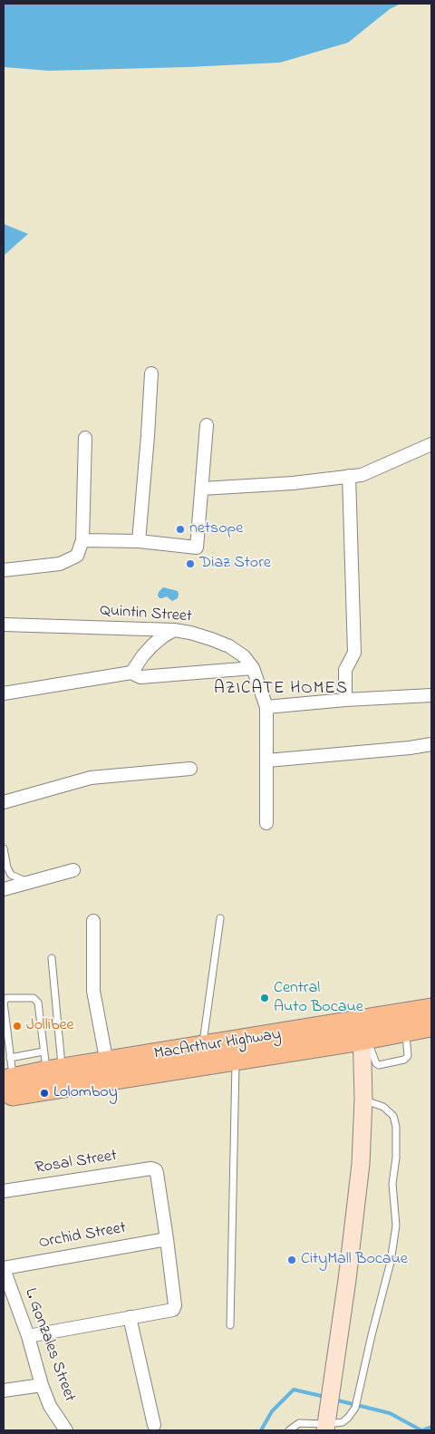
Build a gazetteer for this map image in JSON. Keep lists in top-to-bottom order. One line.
{"streets":{"highway":["MacArthur Highway"],"street":["Quintin Street","Rosal Street","Orchid Street","L. Gonzales Street"]},"crossings":[["Rosal Street","Orchid Street"],["Orchid Street","L. Gonzales Street"]],"districts":["AZICATE HOMES"],"places":["netsope","Diaz Store","Central Auto Bocaue","Jollibee","Lolomboy","CityMall Bocaue"]}
